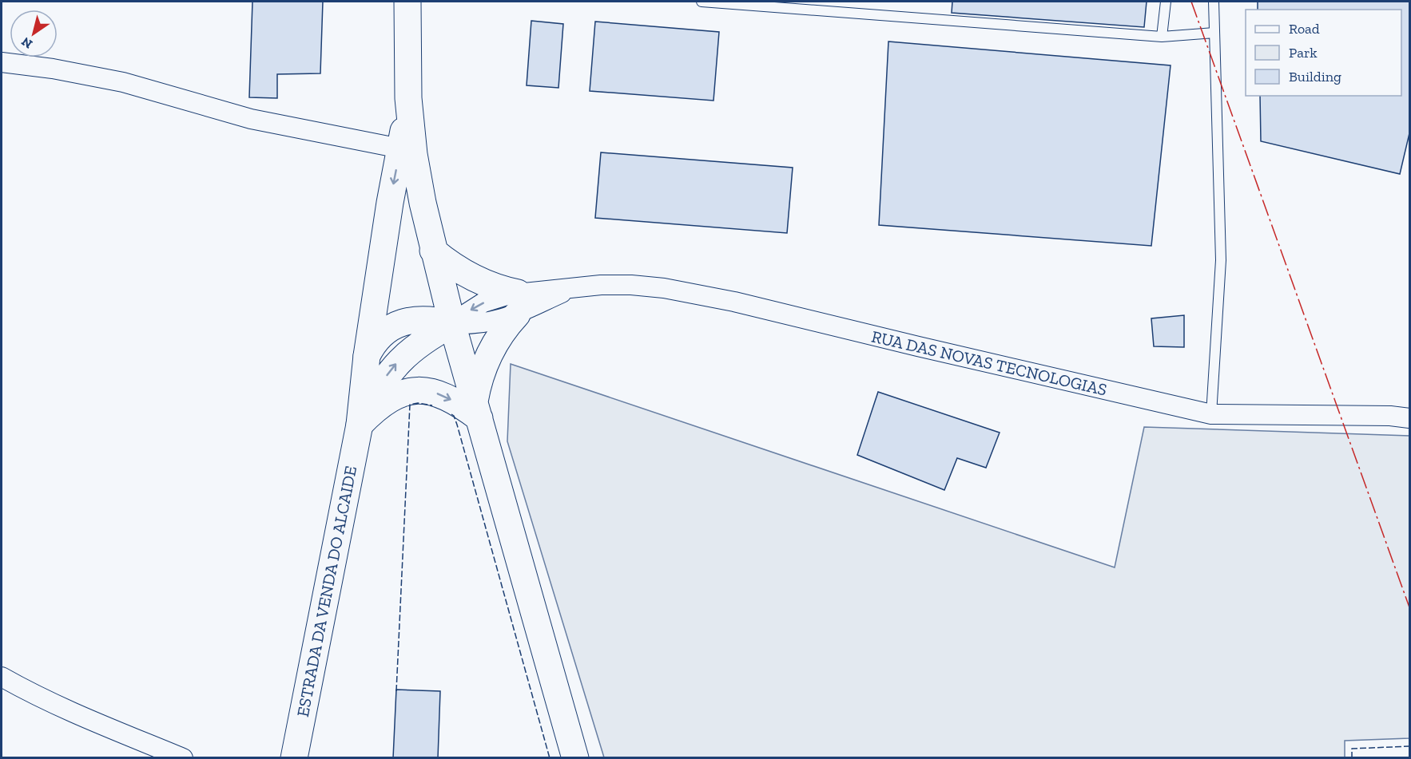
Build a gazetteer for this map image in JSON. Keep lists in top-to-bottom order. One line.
{"streets":{"main road":["ESTRADA DA VENDA DO ALCAIDE"],"street":["RUA DAS NOVAS TECNOLOGIAS"]},"legend":["Road","Park","Building"],"north":"bottom left"}
